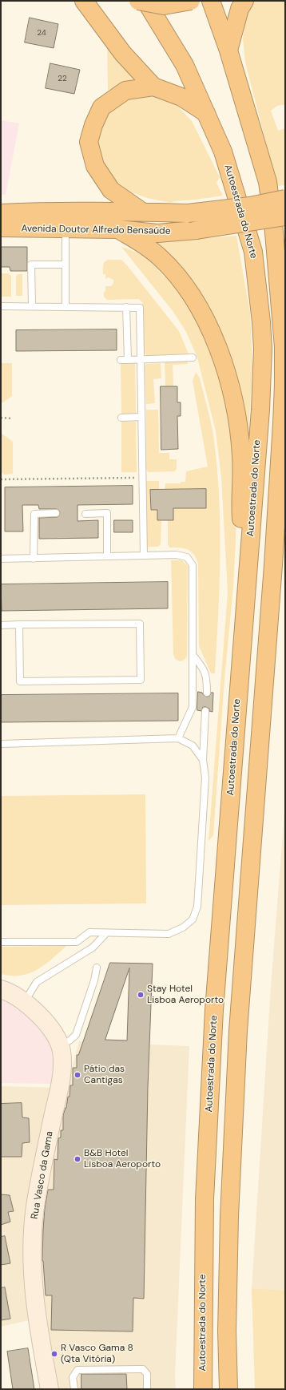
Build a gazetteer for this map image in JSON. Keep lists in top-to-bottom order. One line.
{"streets":{"highway":["Autoestrada do Norte","Avenida Doutor Alfredo Bensaúde"],"street":["Rua Vasco da Gama"]},"places":["Stay Hotel Lisboa Aeroporto","Pátio das Cantigas","B&B Hotel Lisboa Aeroporto","R Vasco Gama 8 (Qta Vitória)"],"house_numbers":["24","22"]}
